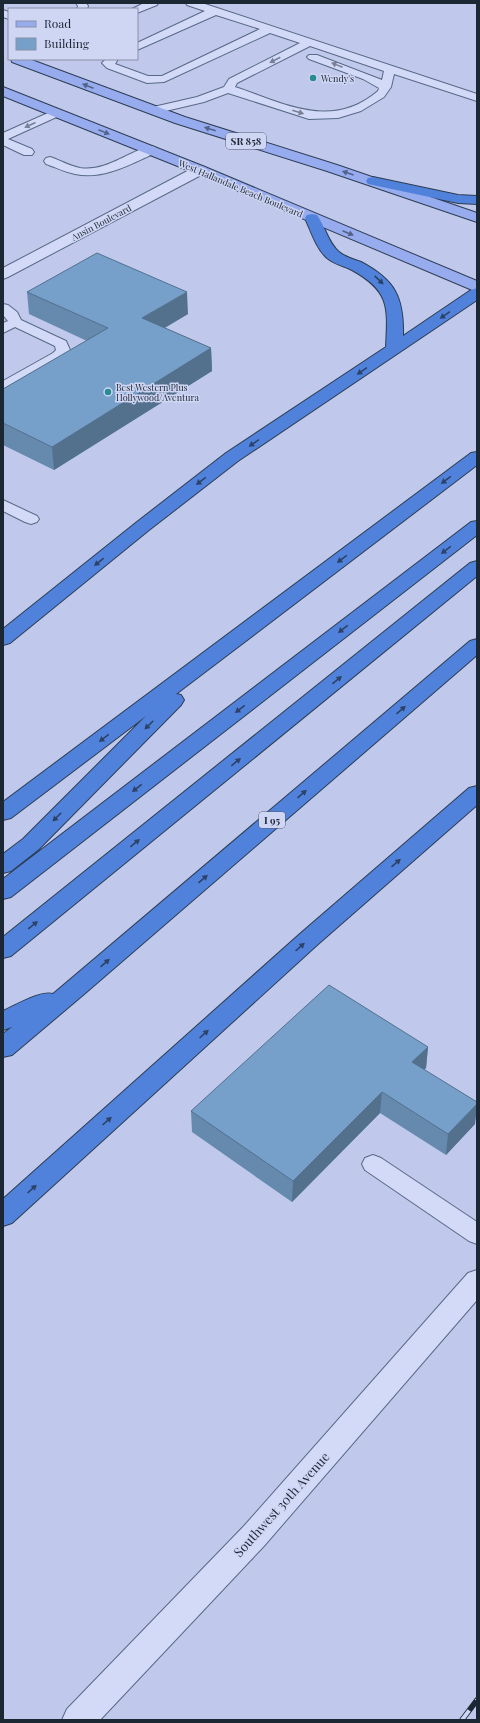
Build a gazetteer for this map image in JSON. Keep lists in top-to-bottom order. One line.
{"streets":{"highway":["I 95"],"main road":["SR 858","West Hallandale Beach Boulevard"],"street":["Ansin Boulevard","Southwest 30th Avenue"]},"crossings":[["West Hallandale Beach Boulevard","Ansin Boulevard"]],"places":["Wendy's","Best Western Plus Hollywood/Aventura"],"legend":["Road","Building"]}
